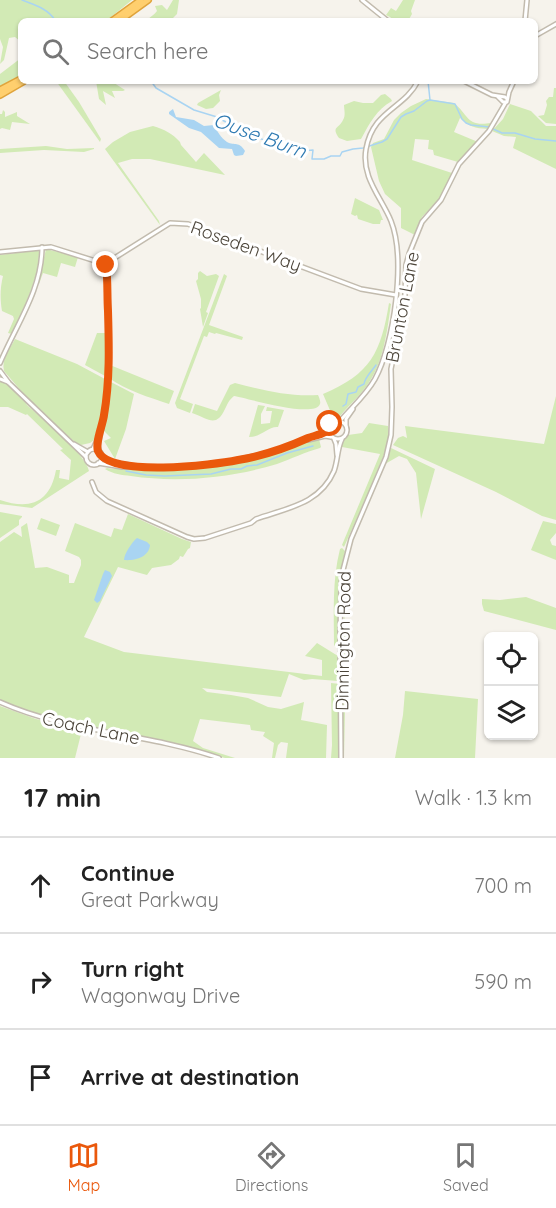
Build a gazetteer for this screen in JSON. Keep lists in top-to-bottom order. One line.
{"streets":{"street":["Roseden Way","Brunton Lane","Dinnington Road","Coach Lane"]},"crossings":[["Brunton Lane","Dinnington Road"]],"water":["Ouse Burn"],"page":{"search":"Search here","heading":["17 min","Walk · 1.3 km"],"list":[["Continue","Great Parkway","700 m"],["Turn right","Wagonway Drive","590 m"],"Arrive at destination"],"nav":["Map","Directions","Saved"]}}
